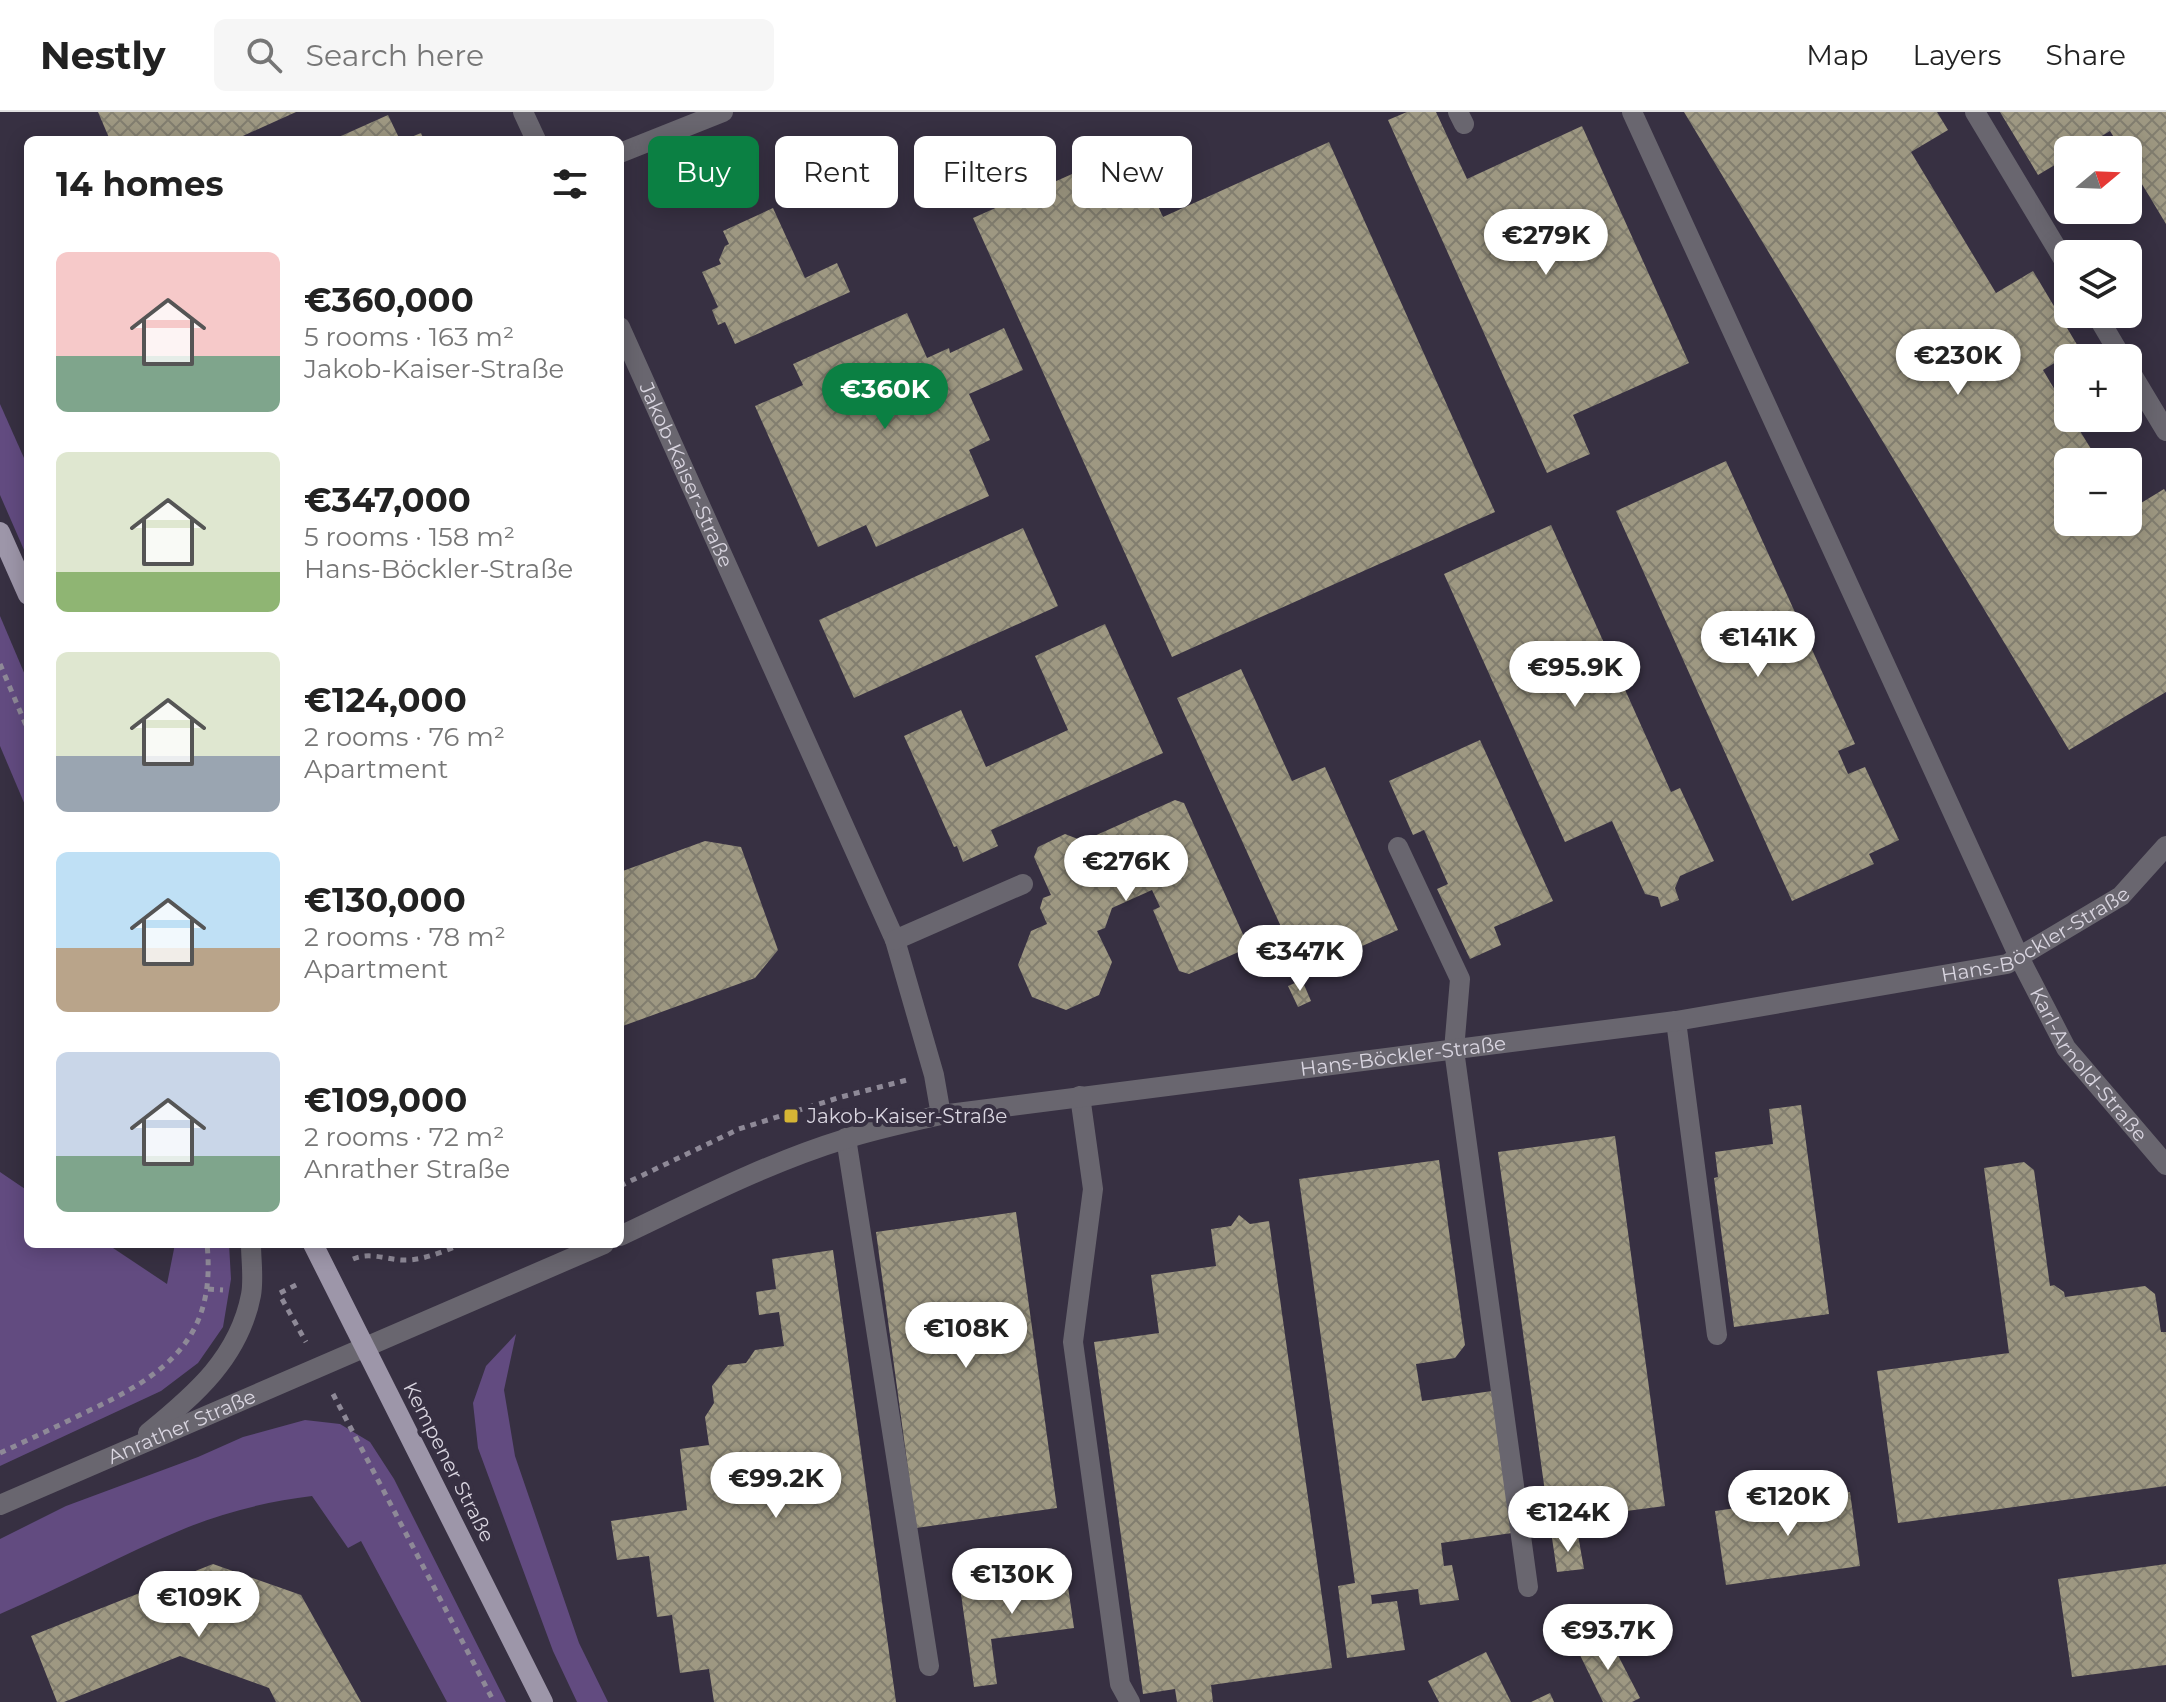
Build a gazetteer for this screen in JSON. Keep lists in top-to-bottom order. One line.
{"streets":{"main road":["Kempener Straße"],"street":["Jakob-Kaiser-Straße","Hans-Böckler-Straße","Karl-Arnold-Straße","Anrather Straße"]},"crossings":[["Jakob-Kaiser-Straße","Hans-Böckler-Straße"],["Hans-Böckler-Straße","Karl-Arnold-Straße"],["Anrather Straße","Kempener Straße"]],"places":{"transit":["Jakob-Kaiser-Straße"]},"north":"right","page":{"header":"Nestly","search":"Search here","nav":["Map","Layers","Share"],"map_buttons":["+","−"],"chip":["Buy","Rent","Filters","New"],"heading":"14 homes","price":["€279K","€230K","€360K","€141K","€95.9K","€276K","€347K","€108K","€99.2K","€120K","€124K","€130K","€109K","€93.7K"],"list":[{"name":"€360,000","note":"5 rooms · 163 m² · Jakob-Kaiser-Straße"},{"name":"€347,000","note":"5 rooms · 158 m² · Hans-Böckler-Straße"},{"name":"€124,000","note":"2 rooms · 76 m² · Apartment"},{"name":"€130,000","note":"2 rooms · 78 m² · Apartment"},{"name":"€109,000","note":"2 rooms · 72 m² · Anrather Straße"}]}}
